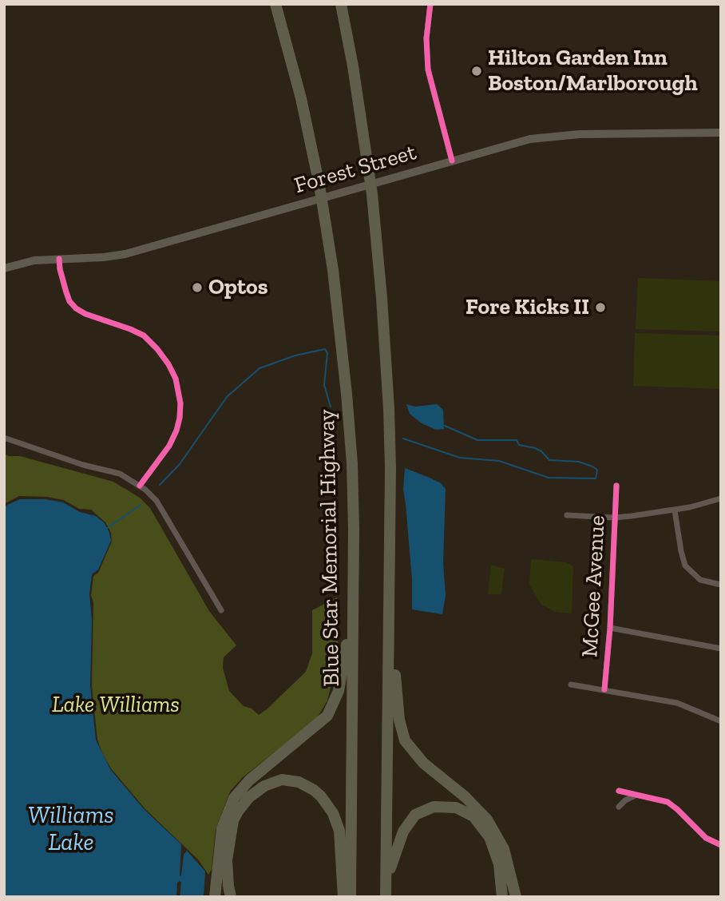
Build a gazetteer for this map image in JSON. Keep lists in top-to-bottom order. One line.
{"streets":{"highway":["Blue Star Memorial Highway"],"main road":["Forest Street"],"street":["McGee Avenue"]},"water":["Williams Lake"],"parks":["Lake Williams"],"places":["Hilton Garden Inn Boston/Marlborough","Optos","Fore Kicks II"]}
